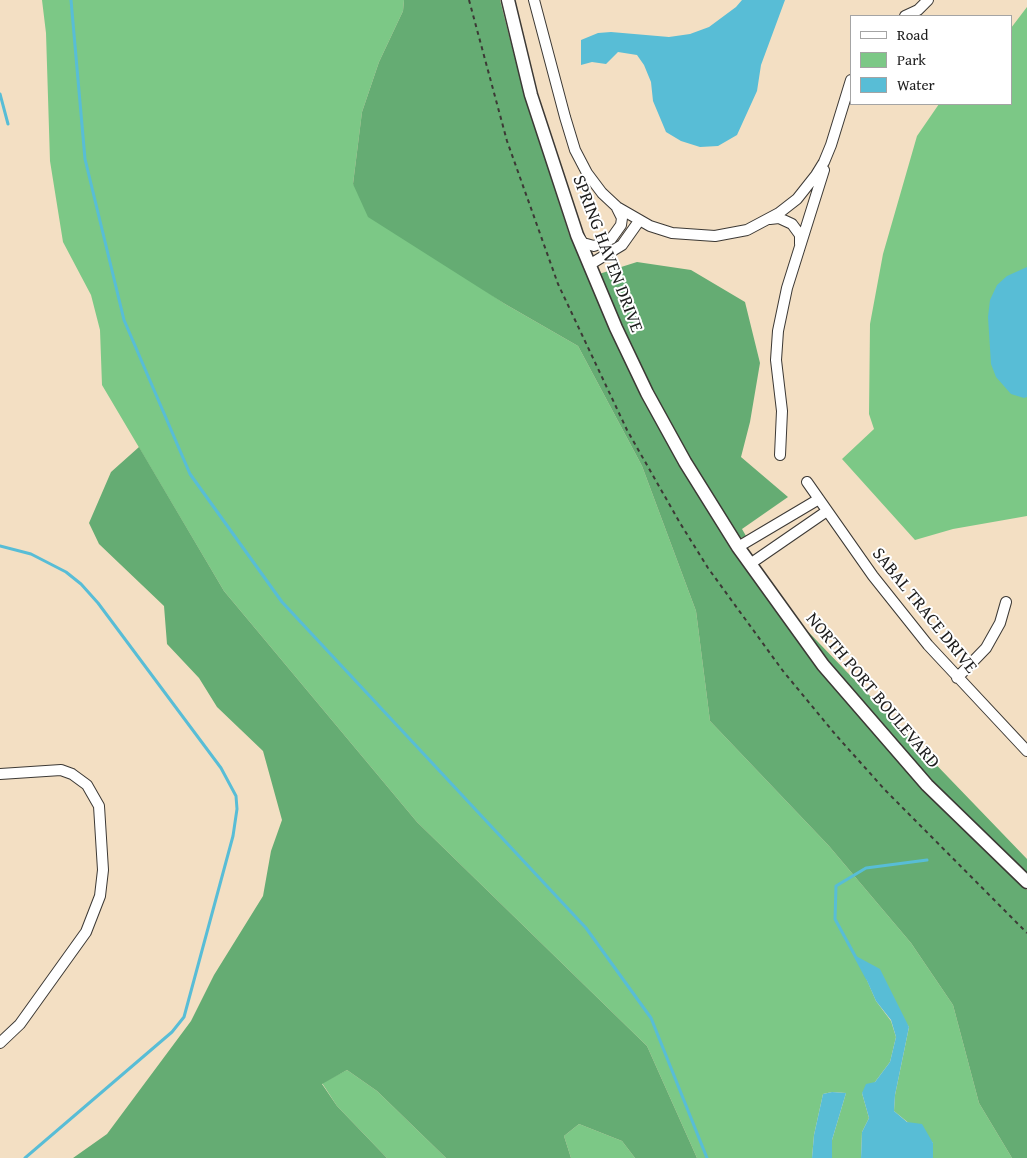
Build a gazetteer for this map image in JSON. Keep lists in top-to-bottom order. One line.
{"streets":{"street":["SPRING HAVEN DRIVE","SABAL TRACE DRIVE","NORTH PORT BOULEVARD"]},"crossings":[["SPRING HAVEN DRIVE","NORTH PORT BOULEVARD"]],"legend":["Road","Park","Water"]}
